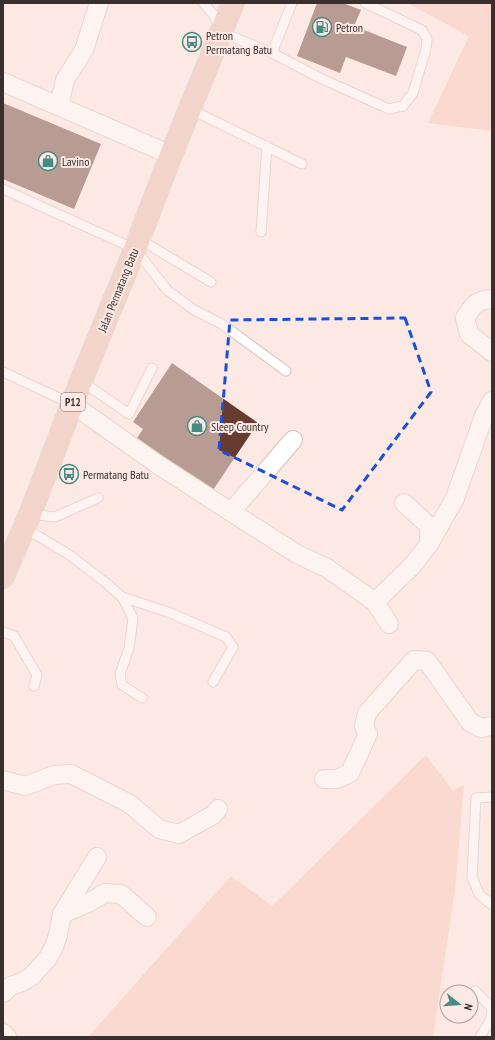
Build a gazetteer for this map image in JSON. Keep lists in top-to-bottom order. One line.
{"streets":{"main road":["Jalan Permatang Batu","P12"]},"places":{"fuel station":["Petron"],"bus stop":["Petron Permatang Batu","Permatang Batu"],"shop":["Lavino","Sleep Country"]},"north":"right"}
